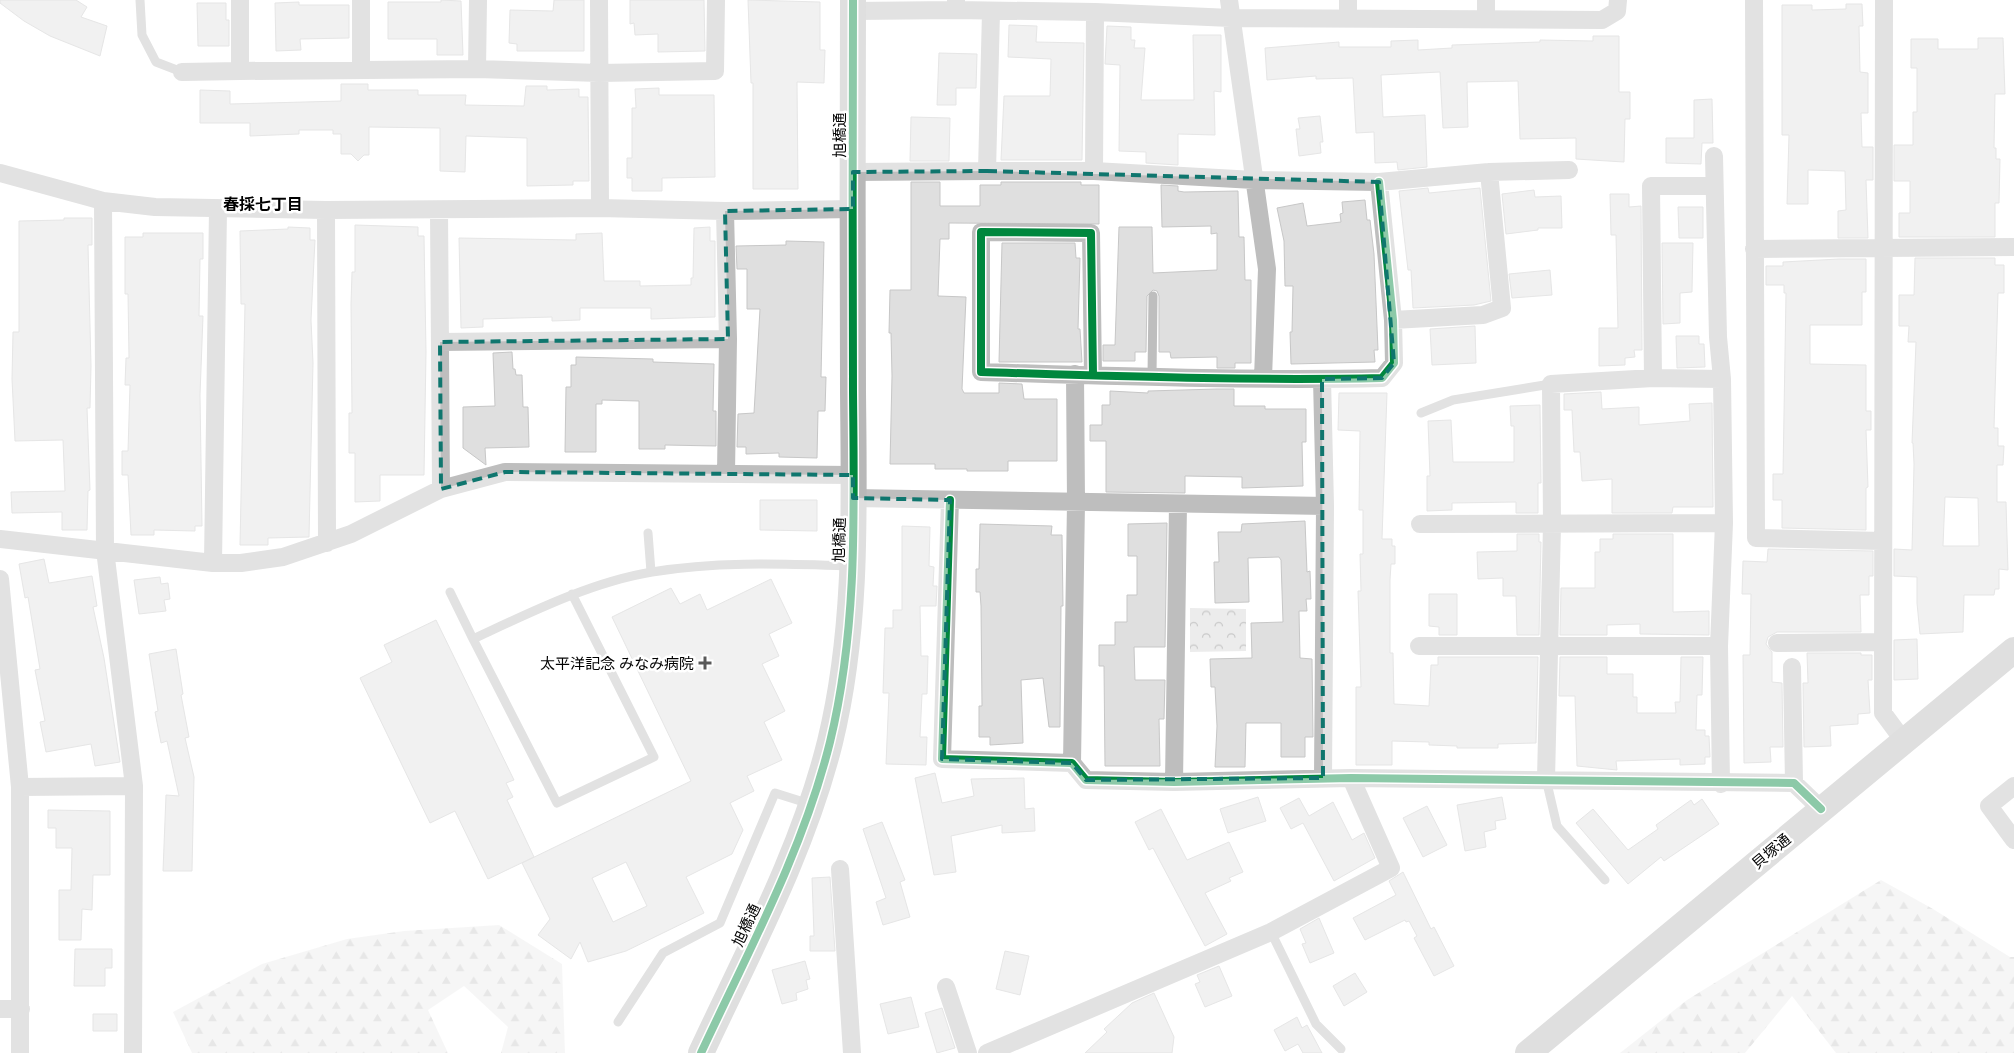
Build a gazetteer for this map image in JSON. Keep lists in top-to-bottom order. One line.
{"streets":{"street":["旭橋通","貝塚通"]},"districts":["春採七丁目"],"places":{"health":["太平洋記念 みなみ病院"]}}
